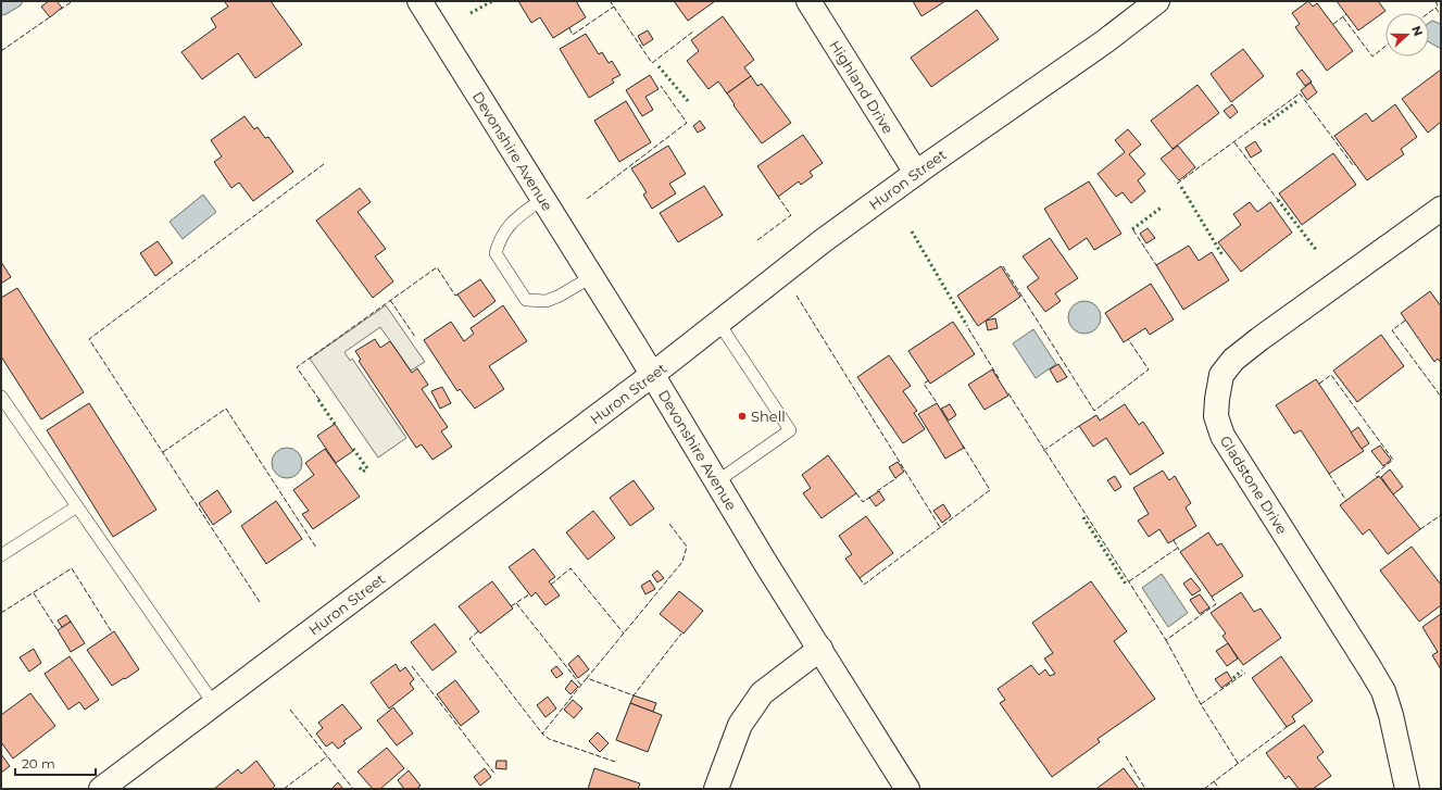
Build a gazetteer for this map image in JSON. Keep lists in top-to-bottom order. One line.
{"streets":{"street":["Highland Drive","Devonshire Avenue","Huron Street","Gladstone Drive"]},"crossings":[["Highland Drive","Huron Street"],["Devonshire Avenue","Huron Street"]],"places":["Shell"],"scale_bar":"20 m","north":"right"}
